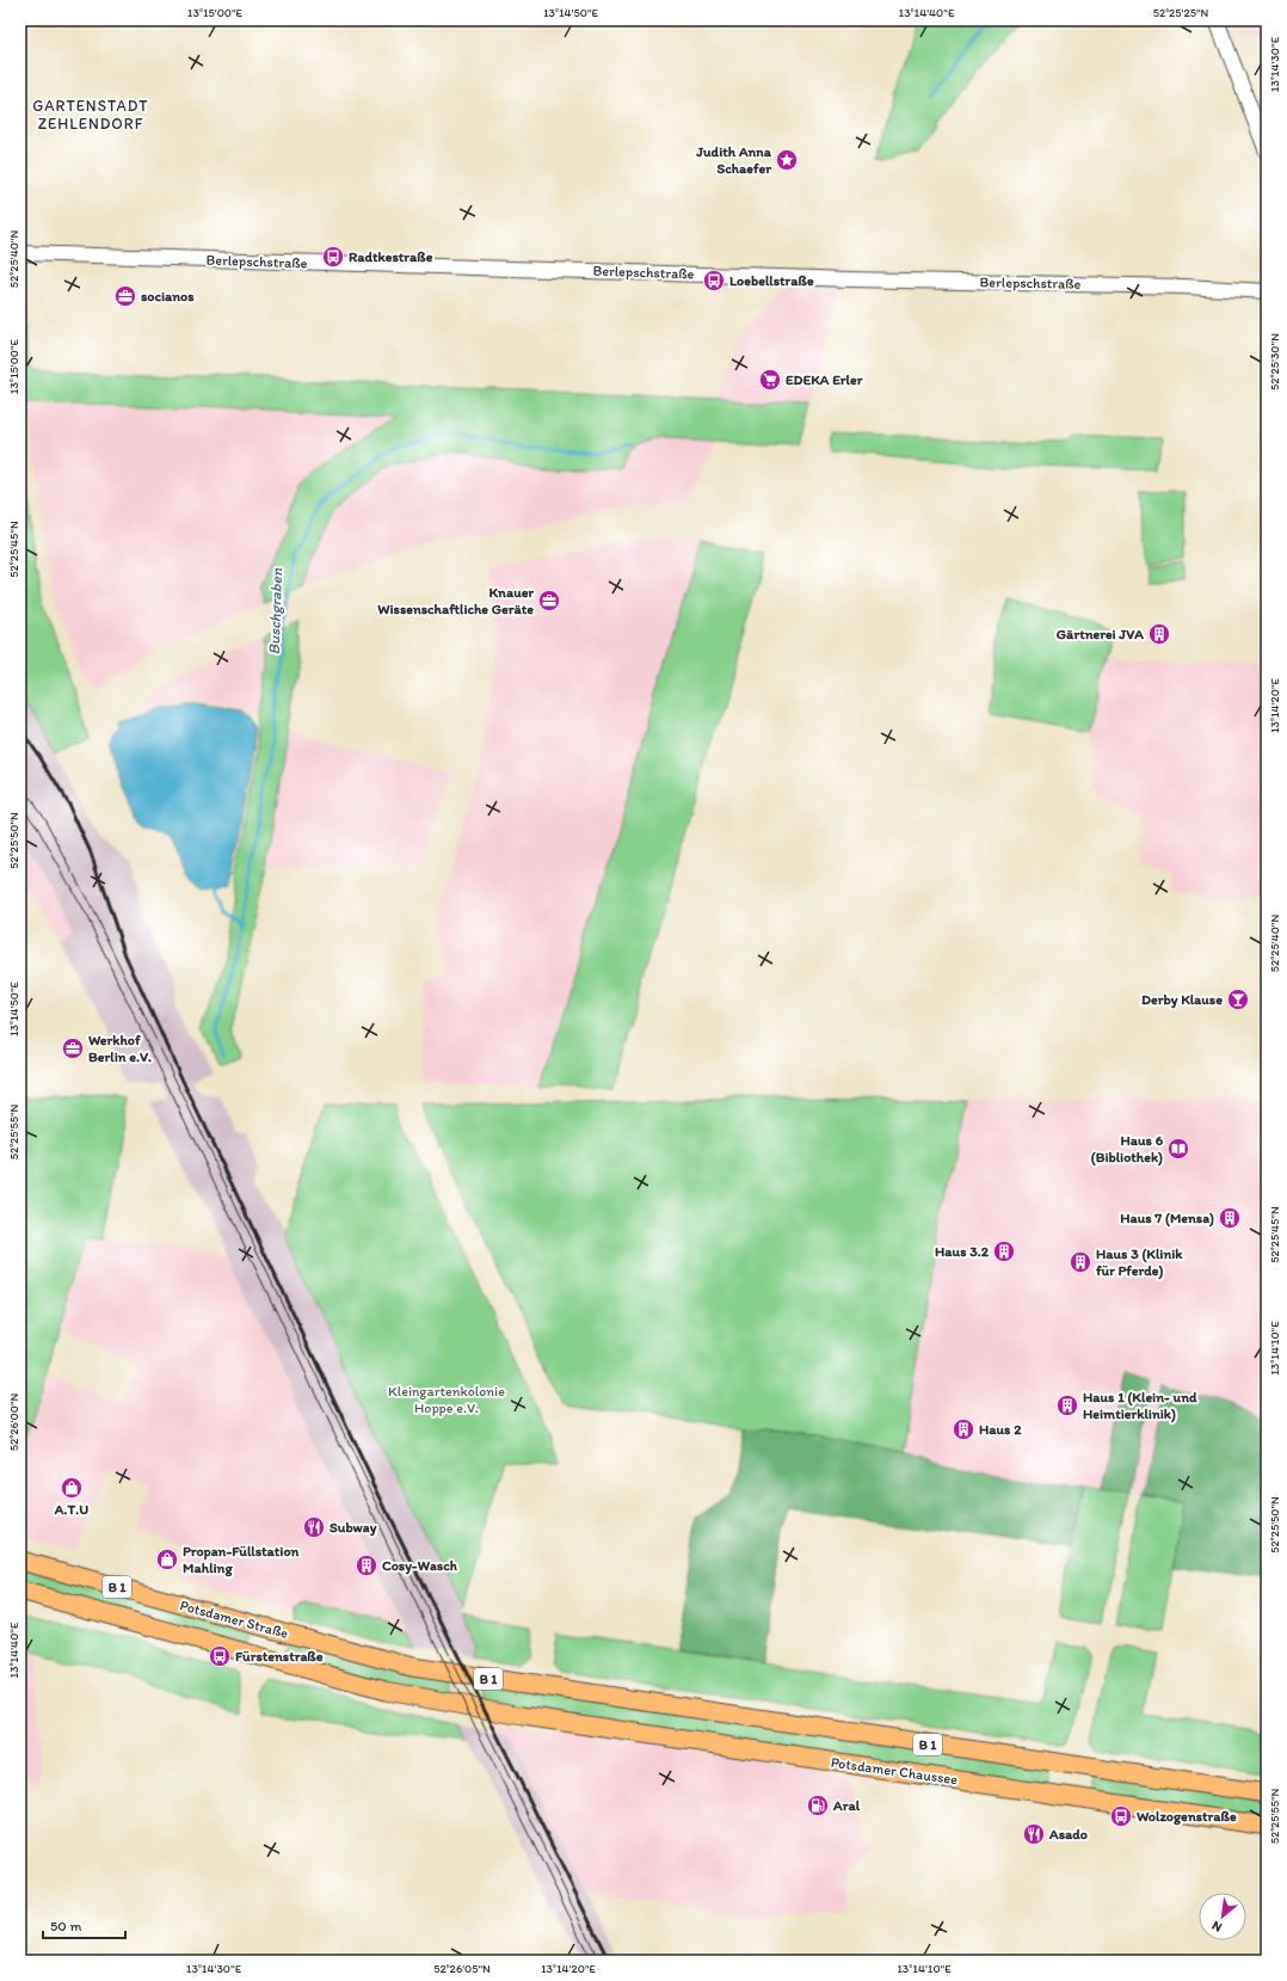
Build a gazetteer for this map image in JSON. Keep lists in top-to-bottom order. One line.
{"streets":{"main road":["B 1","Potsdamer Straße","Potsdamer Chaussee"],"street":["Berlepschstraße"]},"crossings":[["Potsdamer Straße","Potsdamer Chaussee"]],"districts":["GARTENSTADT ZEHLENDORF"],"water":["Buschgraben"],"parks":["Kleingartenkolonie Hoppe e.V."],"places":{"place":["Judith Anna Schaefer"],"bus stop":["Radtkestraße","Loebellstraße","Fürstenstraße","Wolzogenstraße"],"office":["socianos","Knauer Wissenschaftliche Geräte","Werkhof Berlin e.V."],"supermarket":["EDEKA Erler"],"building":["Gärtnerei JVA","Haus 7 (Mensa)","Haus 3.2","Haus 3 (Klinik für Pferde)","Haus 1 (Klein- und Heimtierklinik)","Haus 2","Cosy-Wasch"],"bar":["Derby Klause"],"library":["Haus 6 (Bibliothek)"],"shop":["A.T.U","Propan-Füllstation Mahling"],"restaurant":["Subway","Asado"],"fuel station":["Aral"]},"scale_bar":"50 m","north":"bottom left","coordinates":["13°15'00\"E","13°14'50\"E","13°14'40\"E","52°25'25\"N","13°14'30\"E","52°25'40\"N","52°25'30\"N","52°25'45\"N","13°14'20\"E","52°25'50\"N","52°25'55\"N","13°14'10\"E","52°26'00\"N","52°26'05\"N"]}
